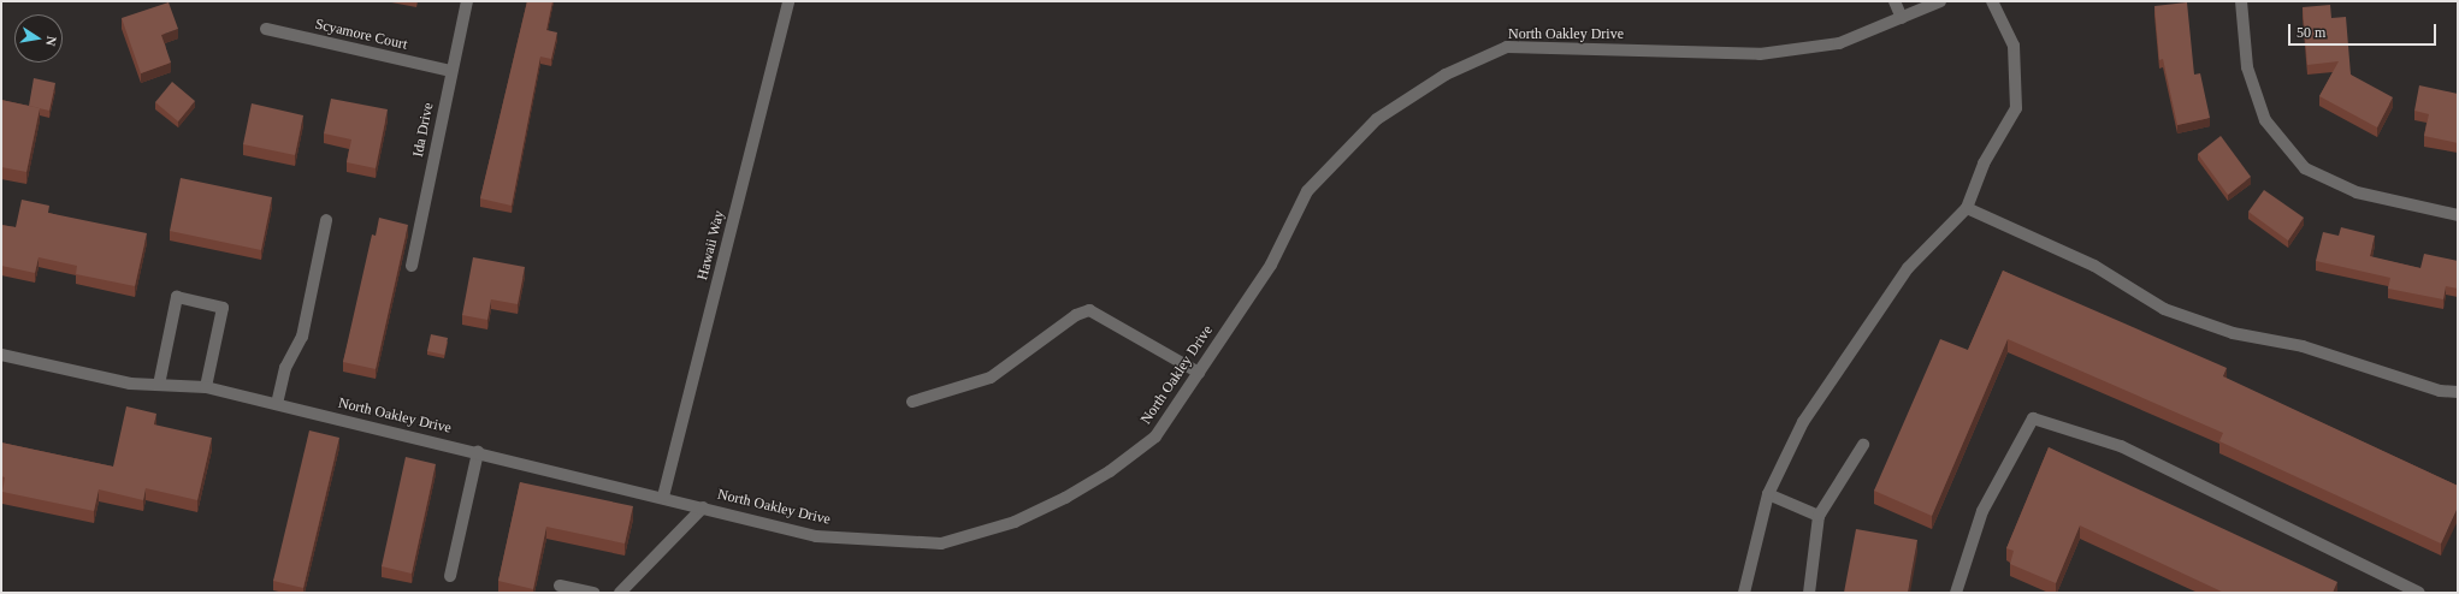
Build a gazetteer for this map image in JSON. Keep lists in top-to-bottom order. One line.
{"streets":{"street":["Scyamore Court","North Oakley Drive","Ida Drive","Hawaii Way"]},"crossings":[["Scyamore Court","Ida Drive"],["North Oakley Drive","Hawaii Way"]],"scale_bar":"50 m","north":"right"}
